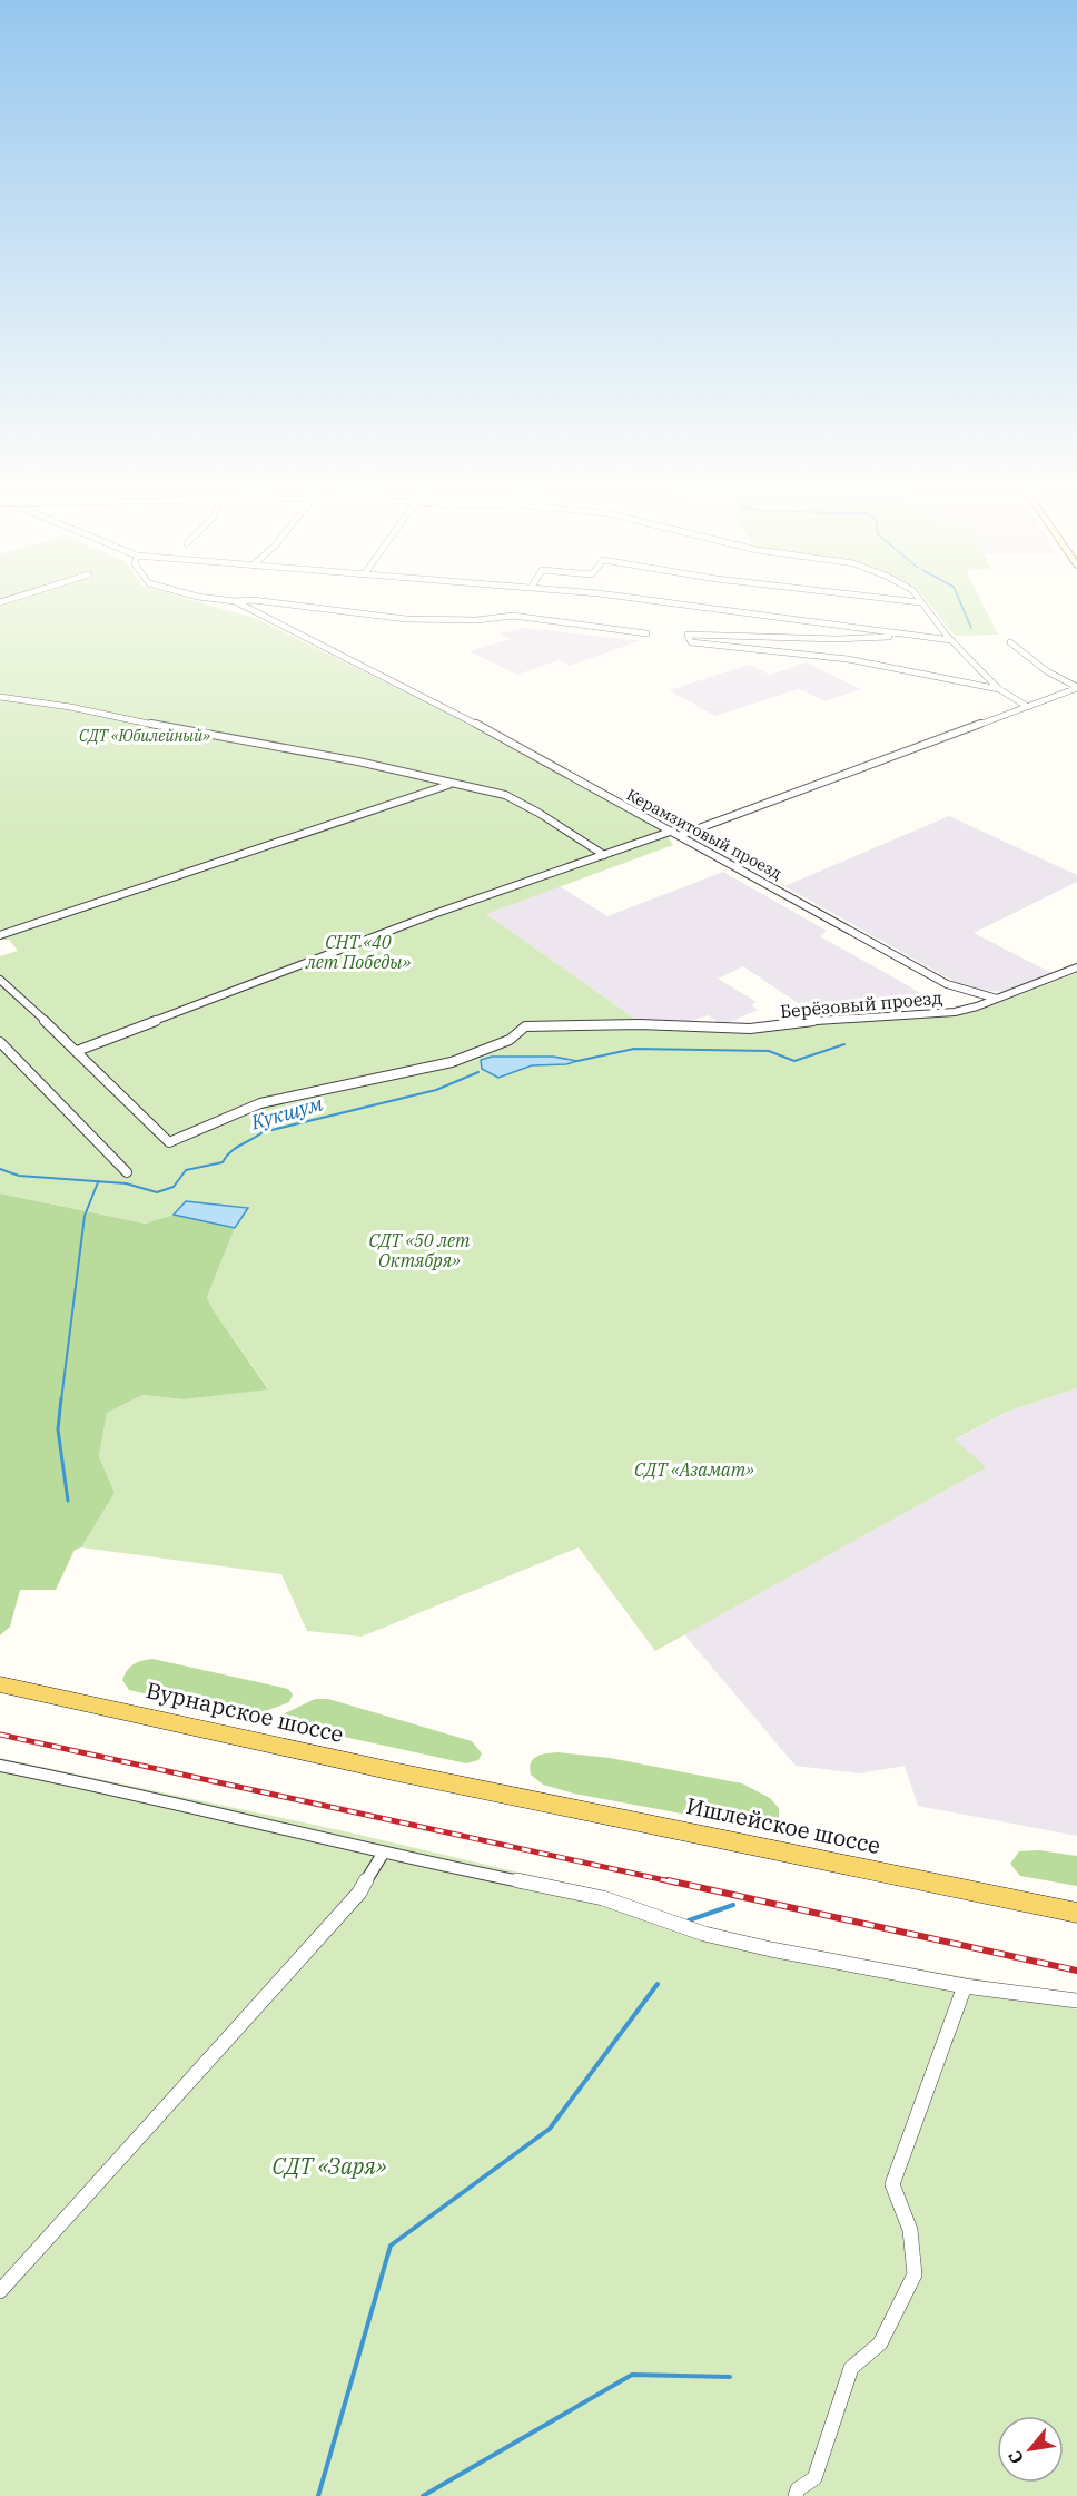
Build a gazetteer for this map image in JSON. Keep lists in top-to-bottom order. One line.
{"streets":{"main road":["Вурнарское шоссе","Ишлейское шоссе"],"street":["Керамзитовый проезд","Берёзовый проезд"]},"crossings":[["Керамзитовый проезд","Берёзовый проезд"],["Вурнарское шоссе","Ишлейское шоссе"]],"water":["Кукшум"],"parks":["СДТ «Юбилейный»","СНТ «40 лет Победы»","СДТ «50 лет Октября»","СДТ «Азамат»","СДТ «Заря»"],"north":"bottom left"}
